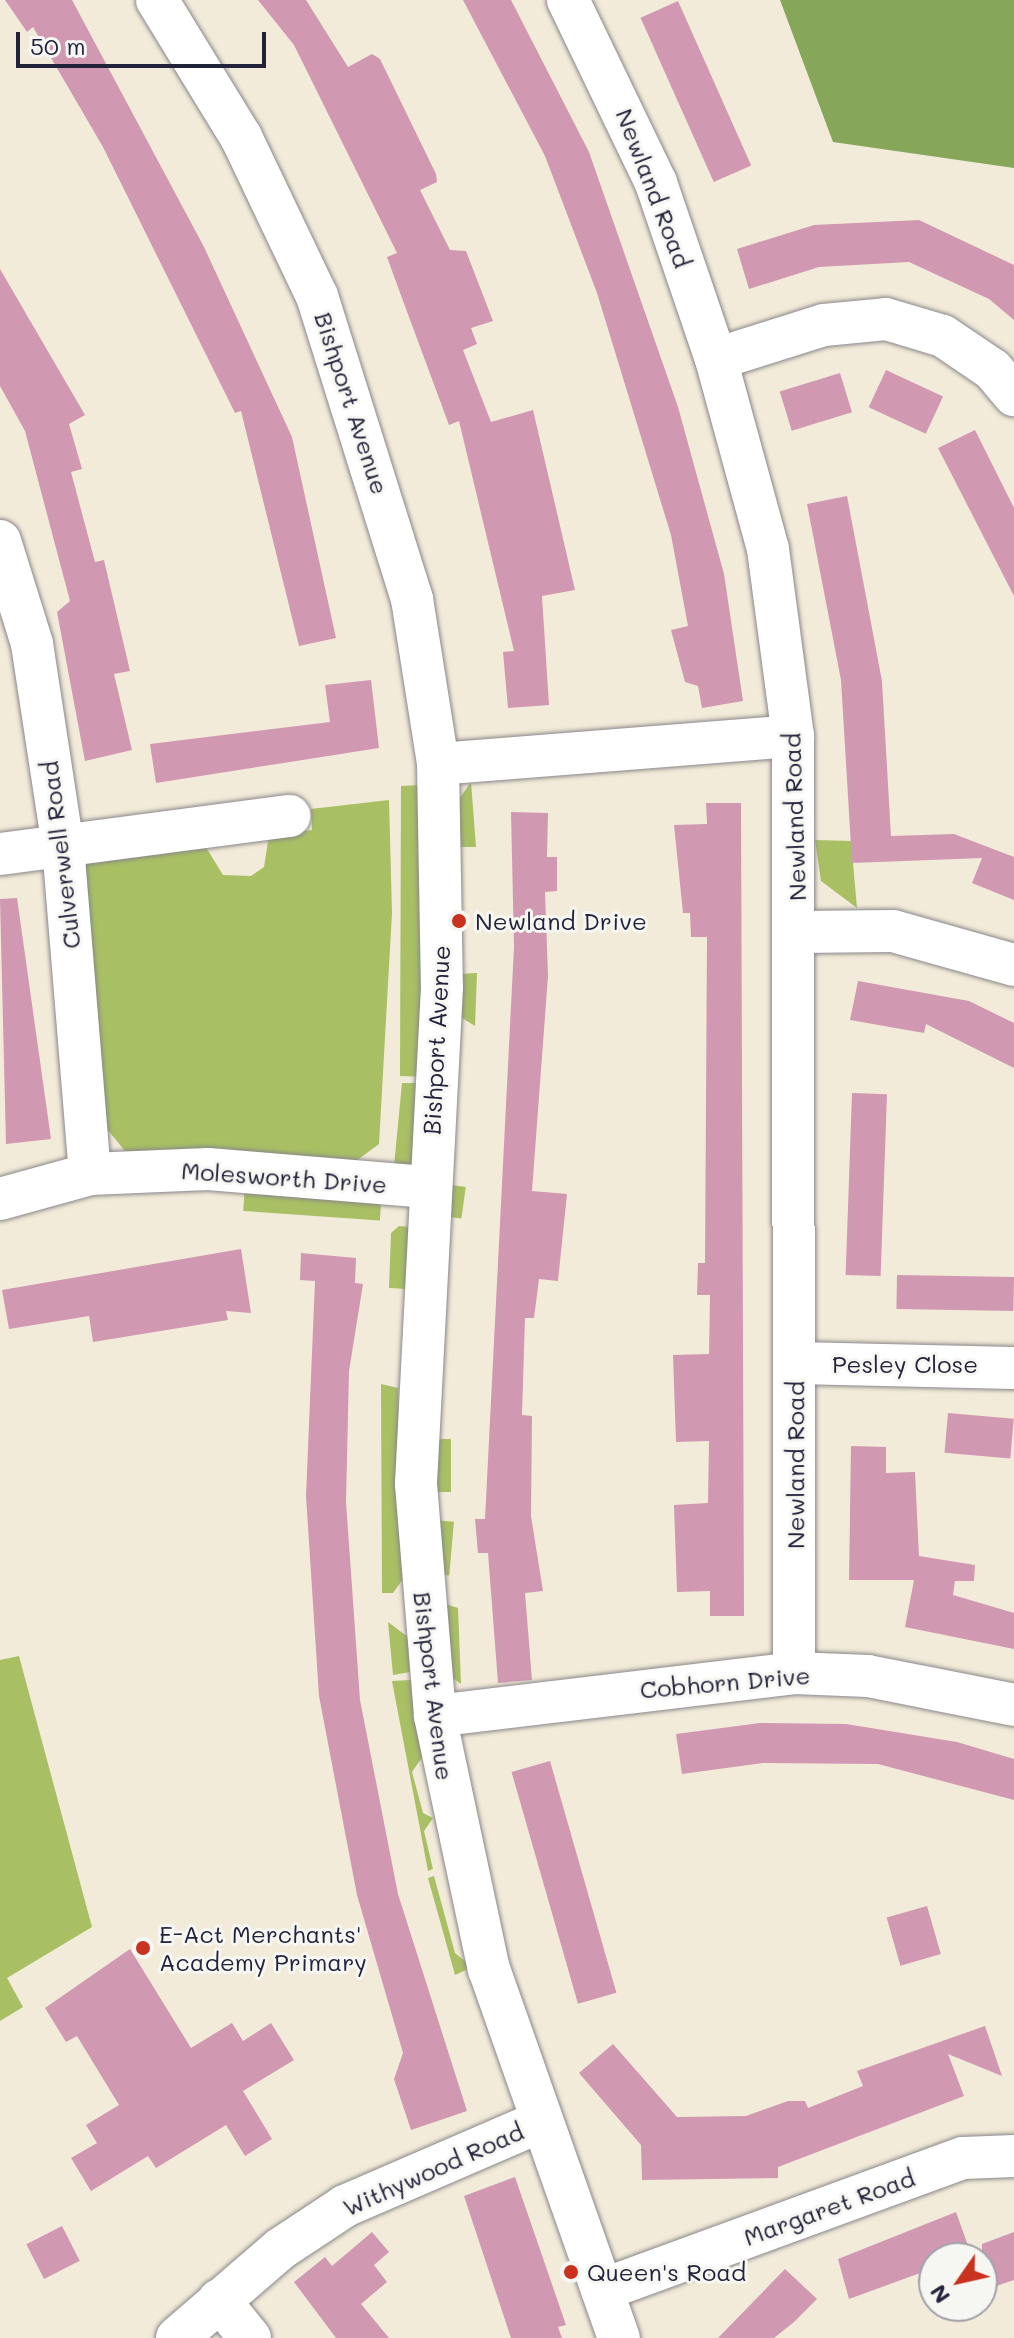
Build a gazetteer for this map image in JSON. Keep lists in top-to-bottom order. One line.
{"streets":{"street":["Newland Road","Bishport Avenue","Culverwell Road","Molesworth Drive","Pesley Close","Cobhorn Drive","Withywood Road","Margaret Road"]},"crossings":[["Newland Road","Pesley Close"],["Newland Road","Cobhorn Drive"],["Bishport Avenue","Molesworth Drive"],["Bishport Avenue","Cobhorn Drive"],["Bishport Avenue","Withywood Road"],["Bishport Avenue","Margaret Road"],["Culverwell Road","Molesworth Drive"]],"places":["Newland Drive","E-Act Merchants' Academy Primary","Queen's Road"],"scale_bar":"50 m","north":"bottom left"}
